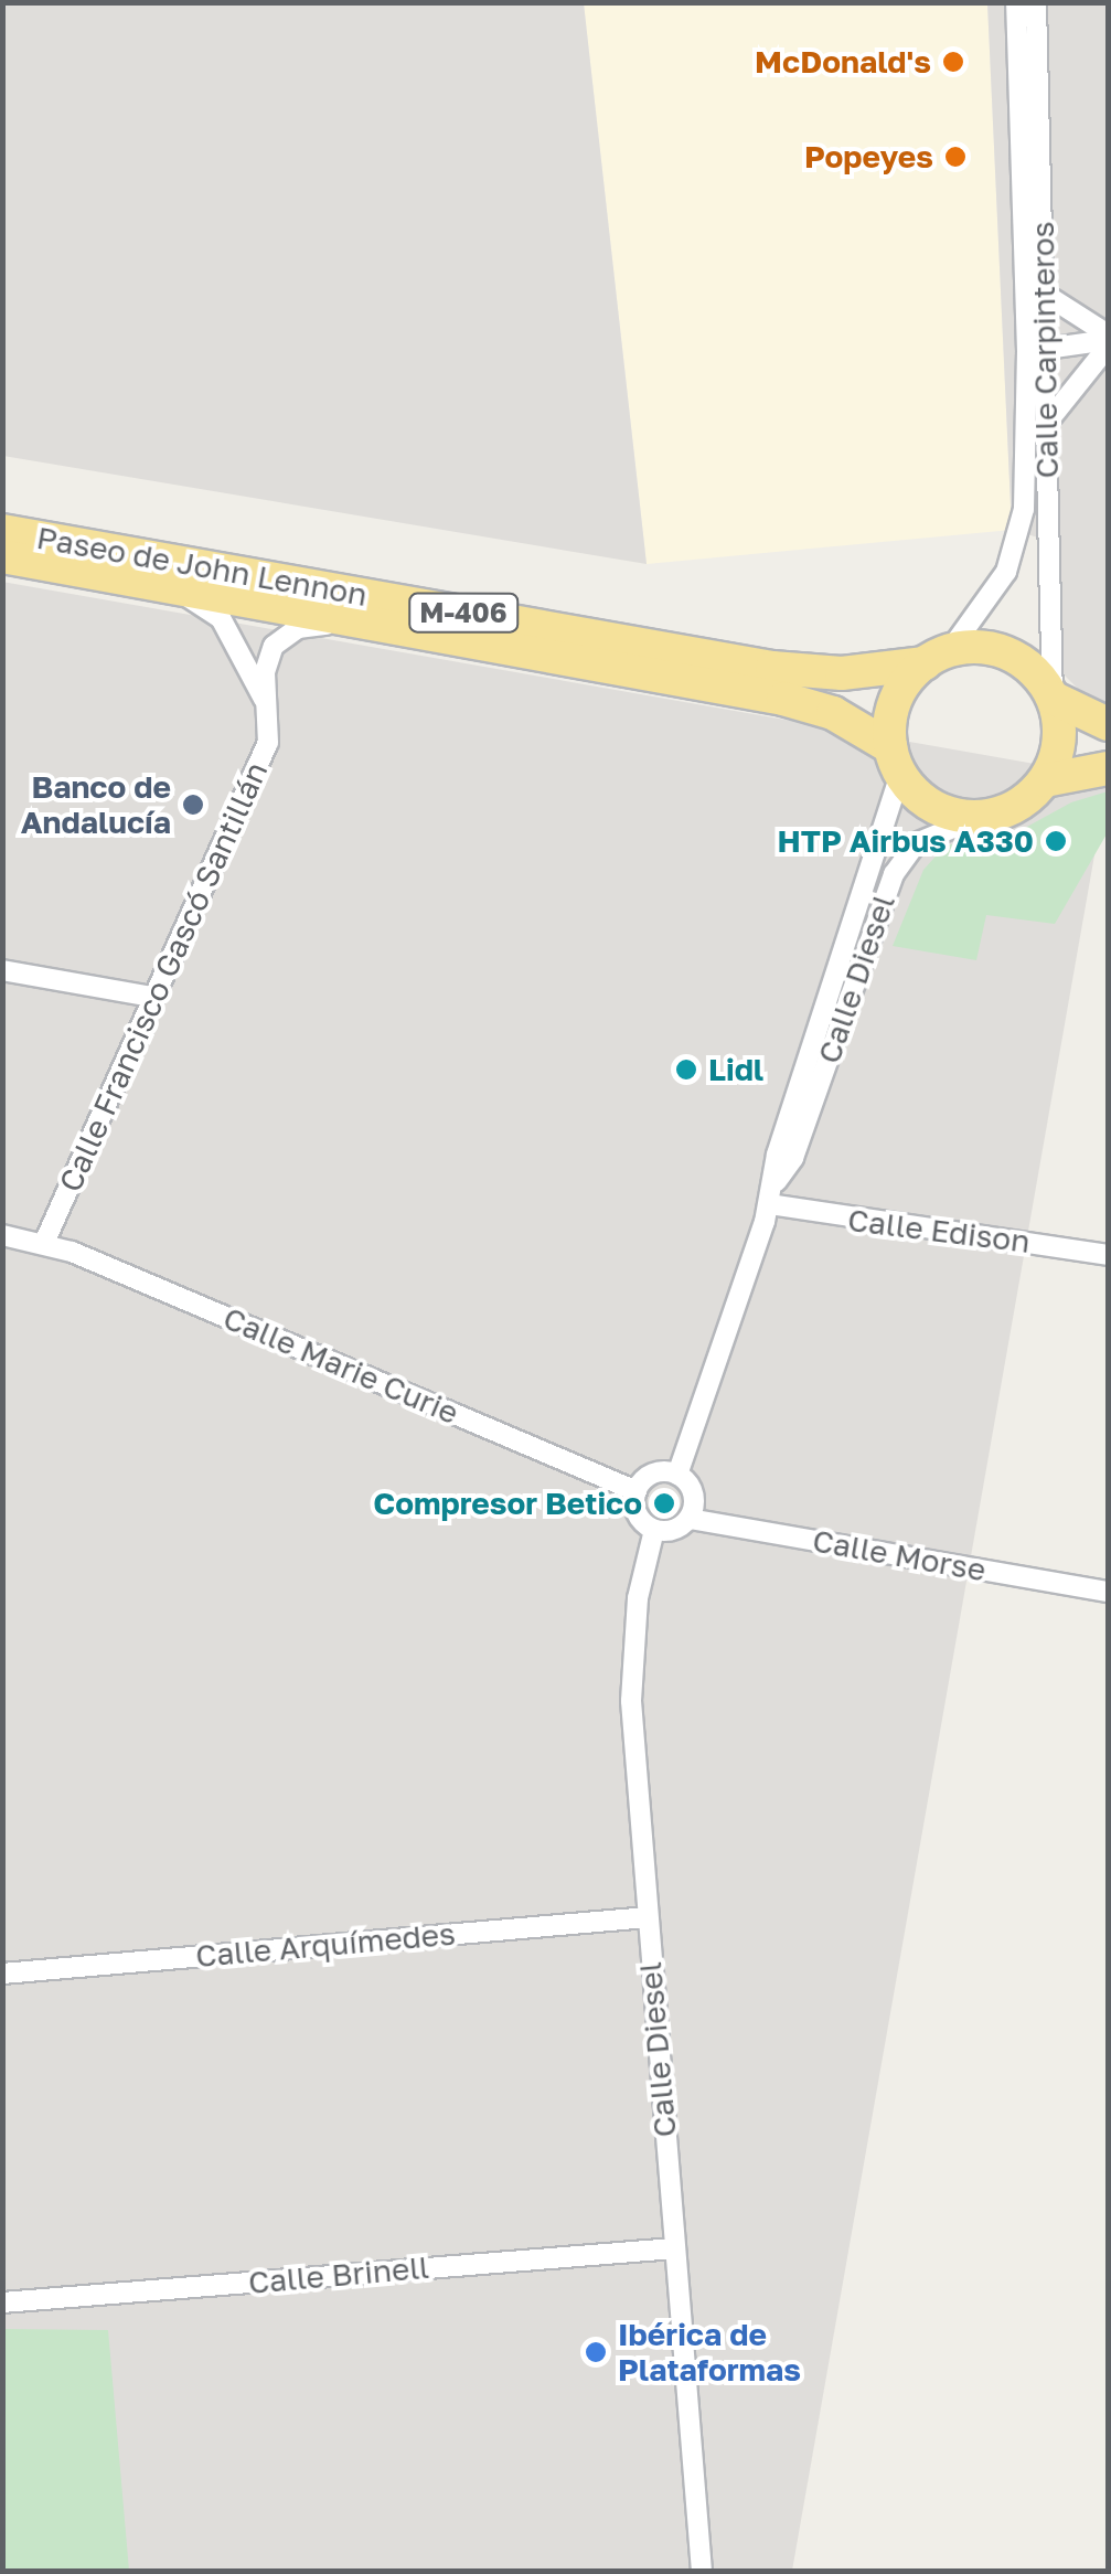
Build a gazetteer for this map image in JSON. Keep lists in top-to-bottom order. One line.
{"streets":{"highway":["Paseo de John Lennon","M-406"],"street":["Calle Carpinteros","Calle Francisco Gascó Santillán","Calle Diesel","Calle Edison","Calle Marie Curie","Calle Morse","Calle Arquímedes","Calle Brinell"]},"crossings":[["Calle Carpinteros","Paseo de John Lennon"],["Calle Carpinteros","M-406"],["Calle Carpinteros","Calle Diesel"],["Paseo de John Lennon","M-406"],["Paseo de John Lennon","Calle Francisco Gascó Santillán"],["Paseo de John Lennon","Calle Diesel"],["M-406","Calle Diesel"],["Calle Francisco Gascó Santillán","Calle Marie Curie"],["Calle Diesel","Calle Edison"],["Calle Diesel","Calle Marie Curie"],["Calle Diesel","Calle Morse"],["Calle Diesel","Calle Arquímedes"],["Calle Diesel","Calle Brinell"],["Calle Marie Curie","Calle Morse"]],"places":["McDonald's","Popeyes","Banco de Andalucía","HTP Airbus A330","Lidl","Compresor Betico","Ibérica de Plataformas"]}
